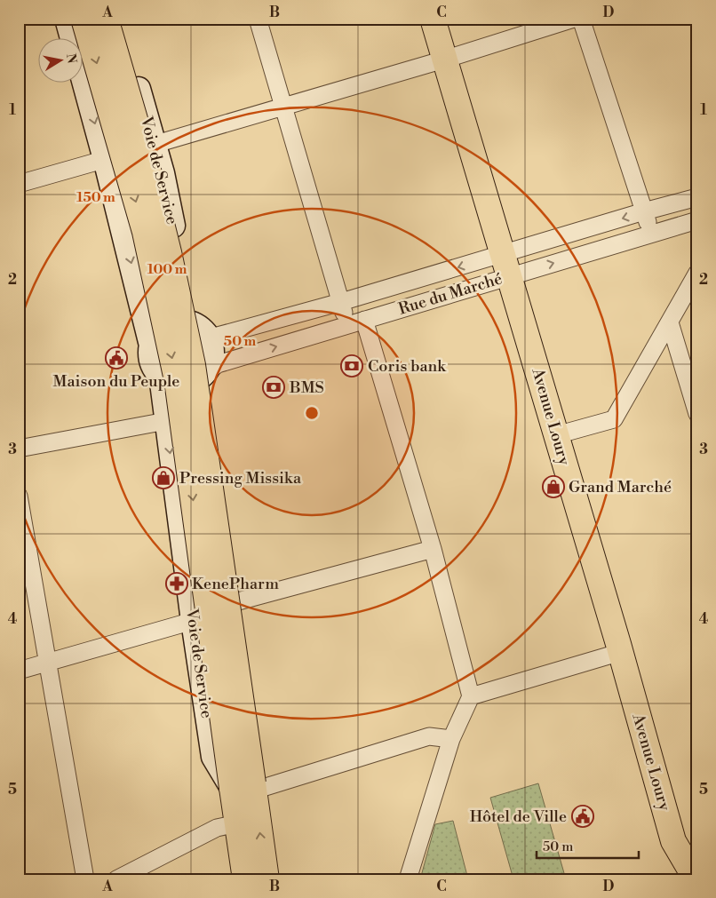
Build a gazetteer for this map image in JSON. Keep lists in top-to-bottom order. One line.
{"streets":{"main road":["Voie de Service","Avenue Loury"],"street":["Rue du Marché"]},"crossings":[["Voie de Service","Rue du Marché"],["Rue du Marché","Avenue Loury"]],"places":{"public building":["Maison du Peuple","Hôtel de Ville"],"bank":["Coris bank","BMS"],"shop":["Pressing Missika","Grand Marché"],"pharmacy":["KenePharm"]},"scale_bar":"50 m","north":"right","grid":{"columns":["A","B","C","D"],"rows":["1","2","3","4","5"]},"rings":["150 m","100 m","50 m"]}
